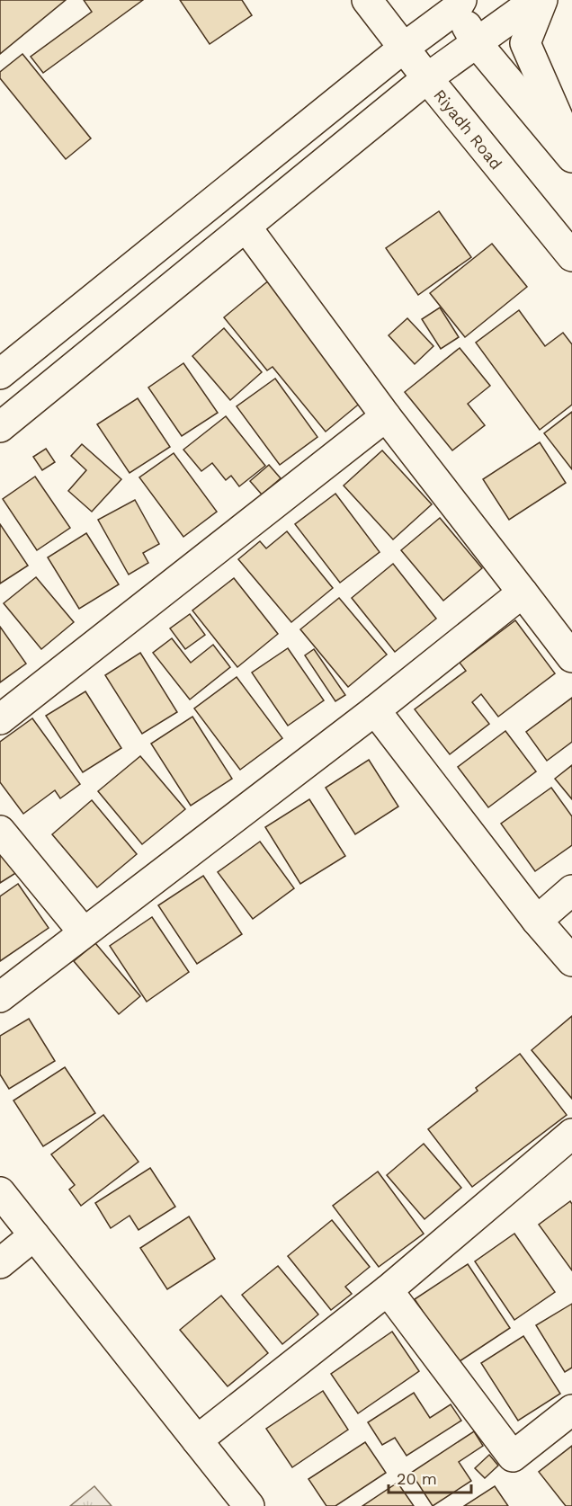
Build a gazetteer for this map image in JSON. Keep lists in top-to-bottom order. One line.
{"streets":{"street":["Riyadh Road"]},"scale_bar":"20 m"}
